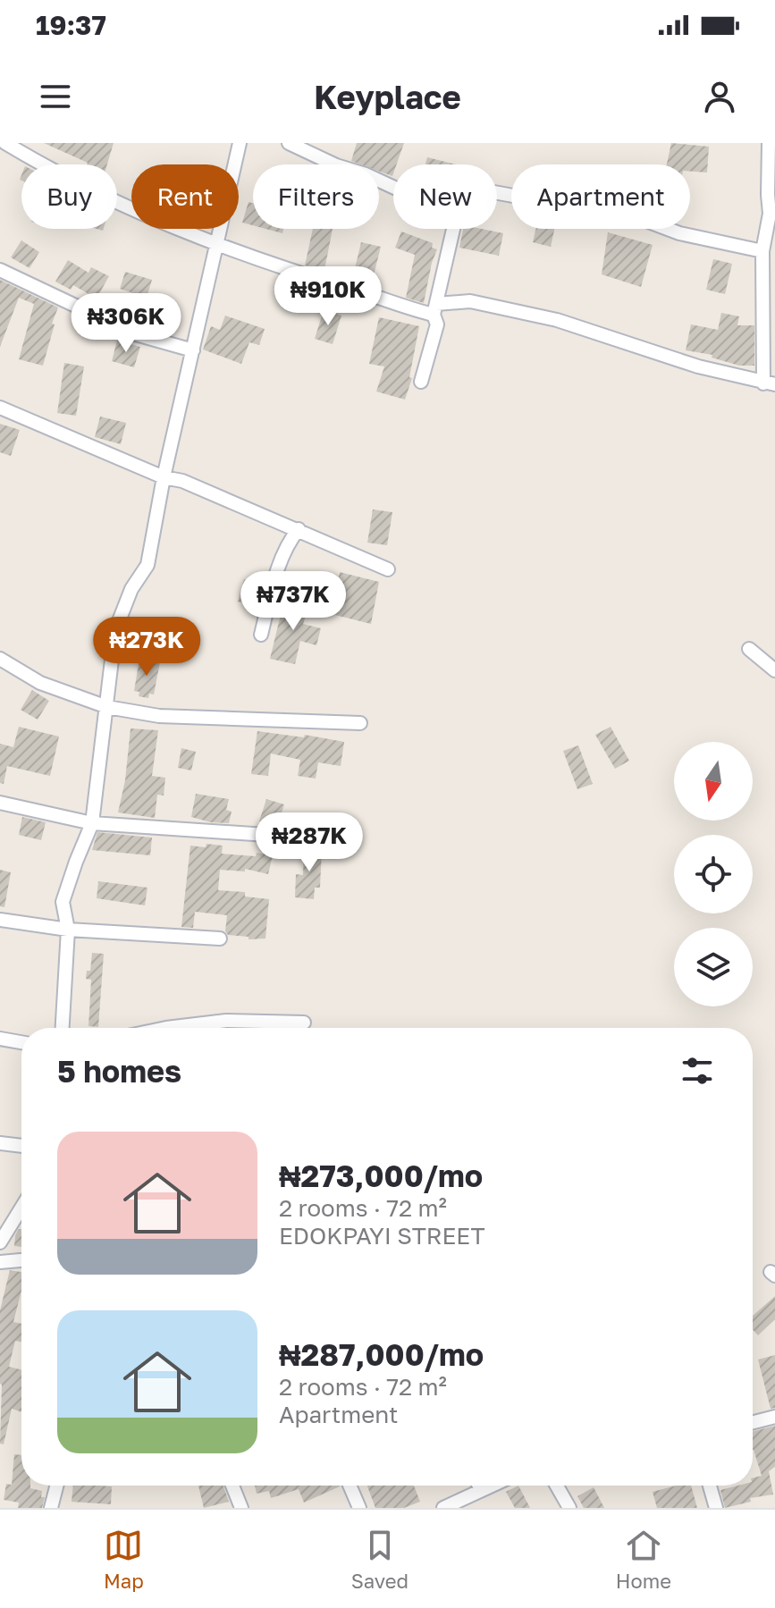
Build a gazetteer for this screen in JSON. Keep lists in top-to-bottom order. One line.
{"north":"bottom","page":{"status":"19:37","header":"Keyplace","chip":["Buy","Rent","Filters","New","Apartment"],"price":["₦910K","₦306K","₦737K","₦273K","₦287K"],"heading":"5 homes","list":[{"name":"₦273,000/mo","note":"2 rooms · 72 m² · EDOKPAYI STREET"},{"name":"₦287,000/mo","note":"2 rooms · 72 m² · Apartment"}],"tabs":["Map","Saved","Home"]}}
